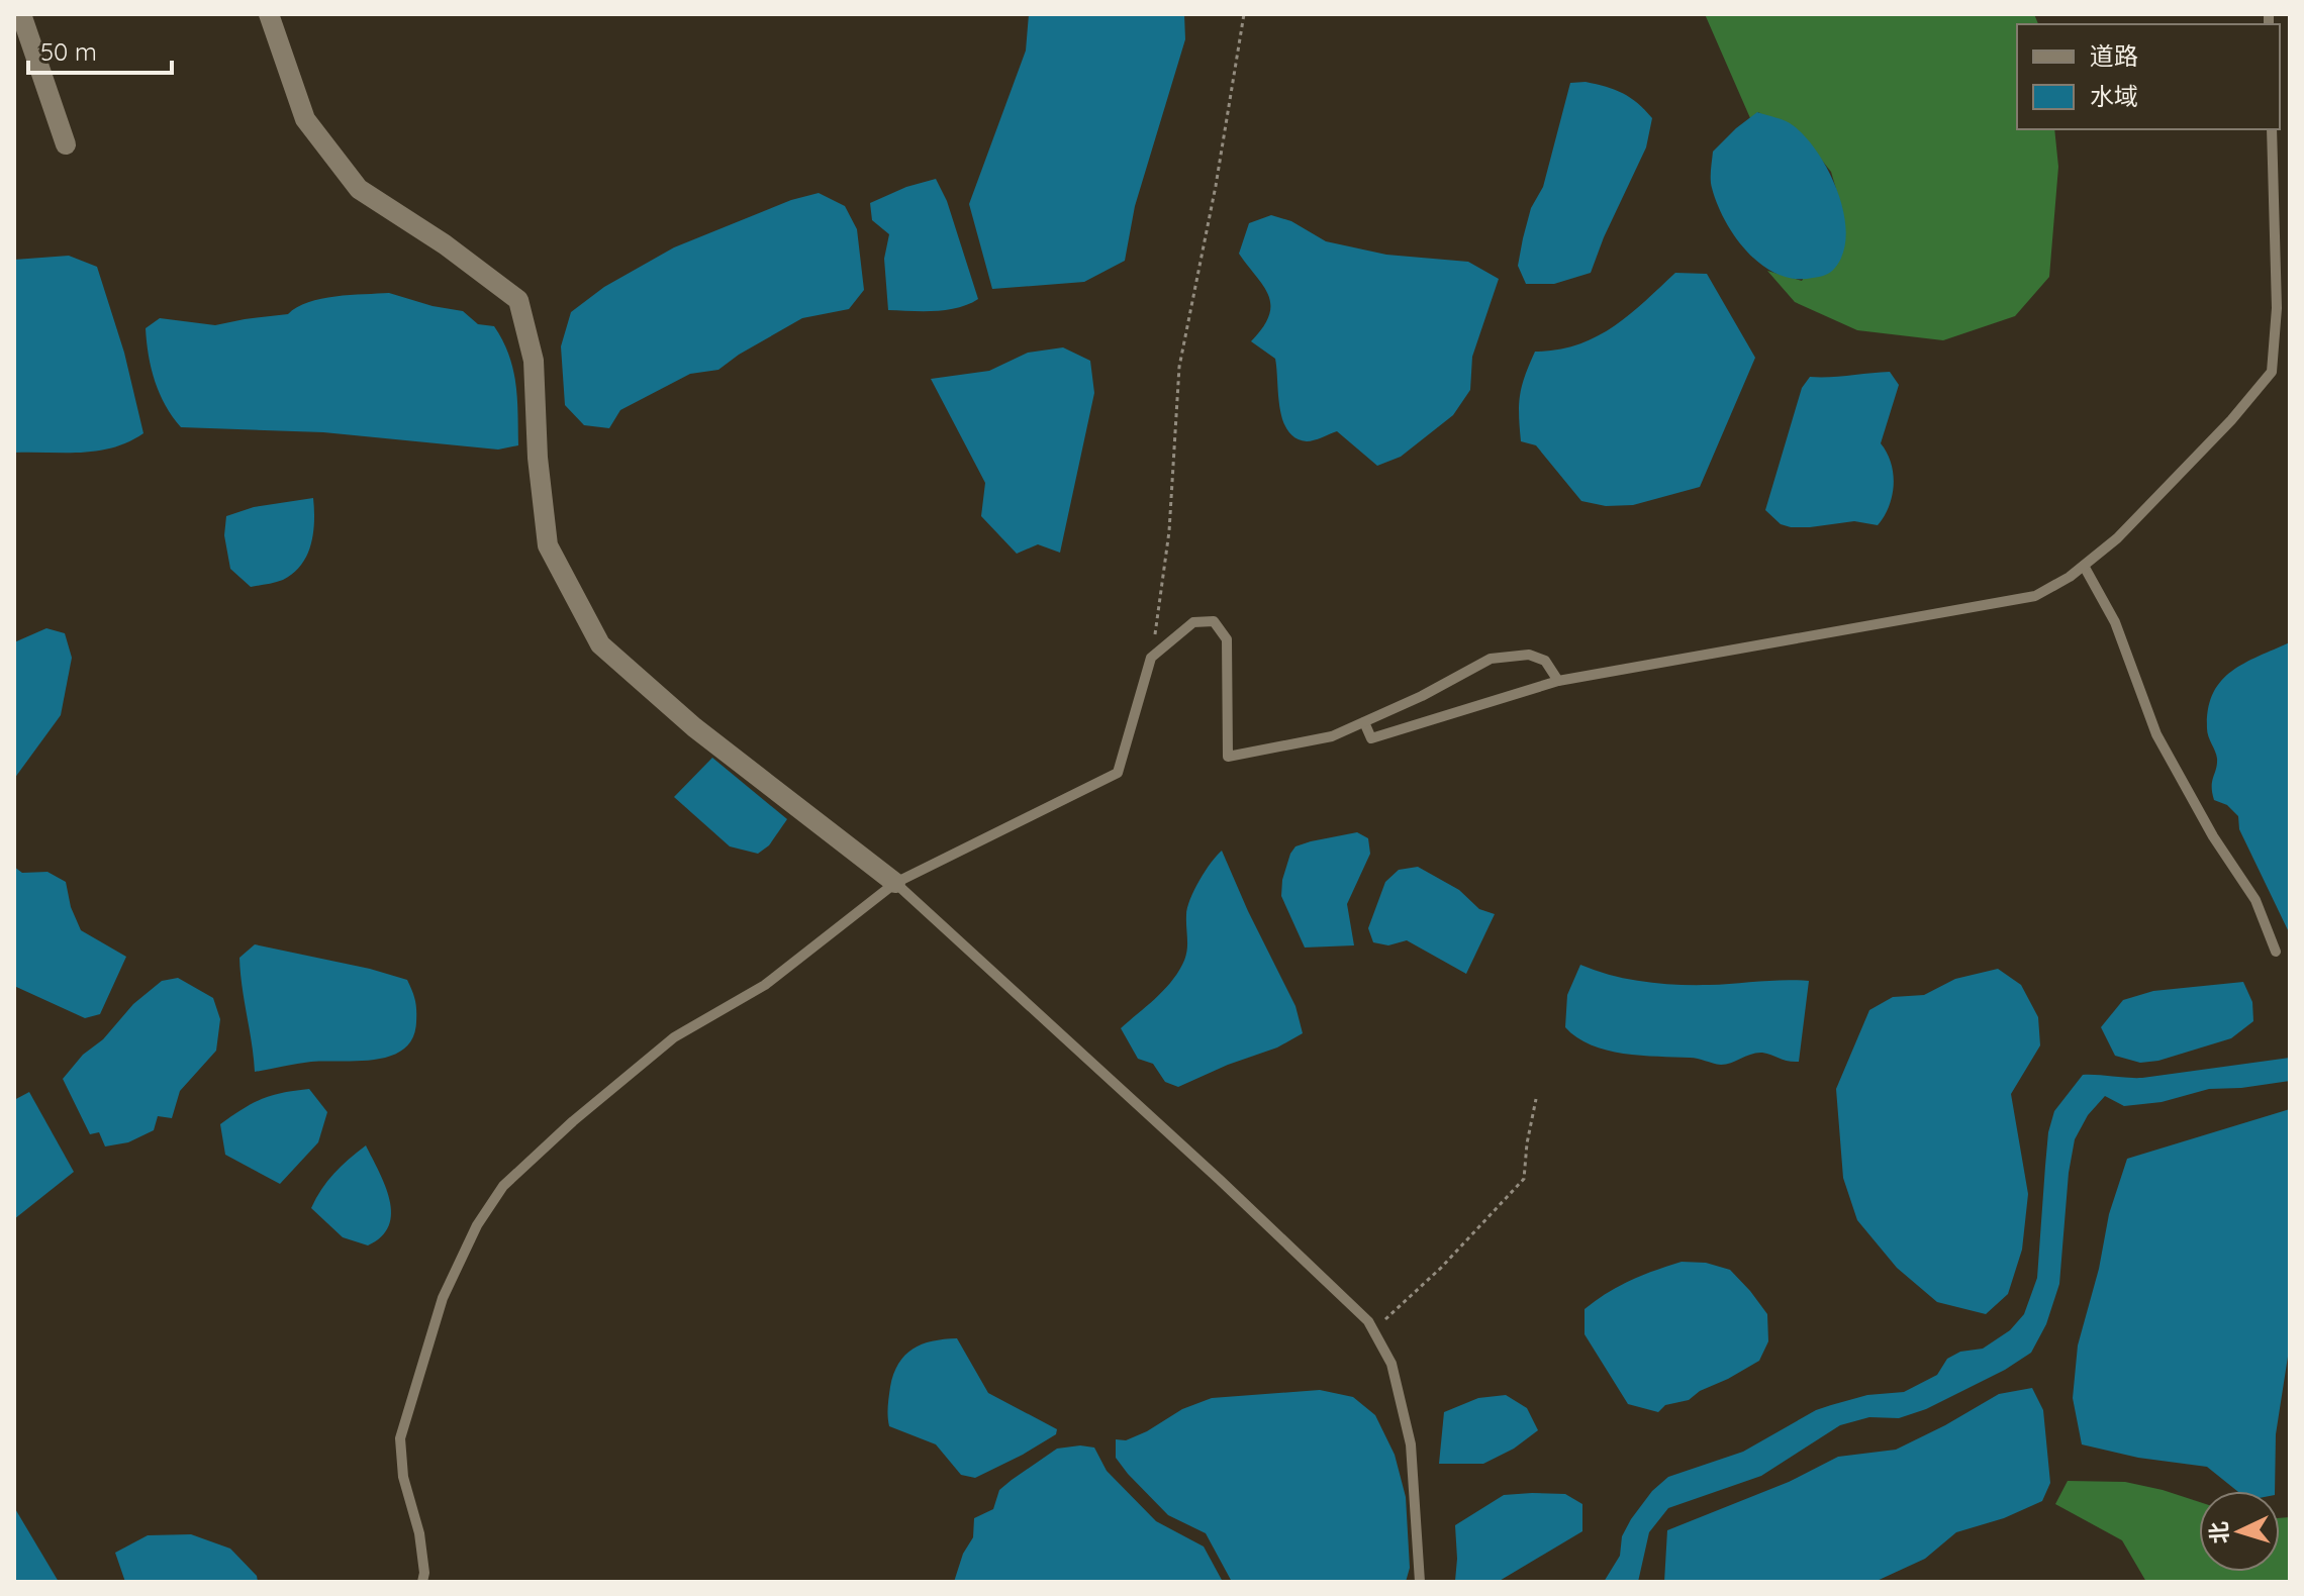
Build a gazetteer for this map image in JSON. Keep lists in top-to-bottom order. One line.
{"legend":["道路","水域"],"scale_bar":"50 m","north":"left"}
